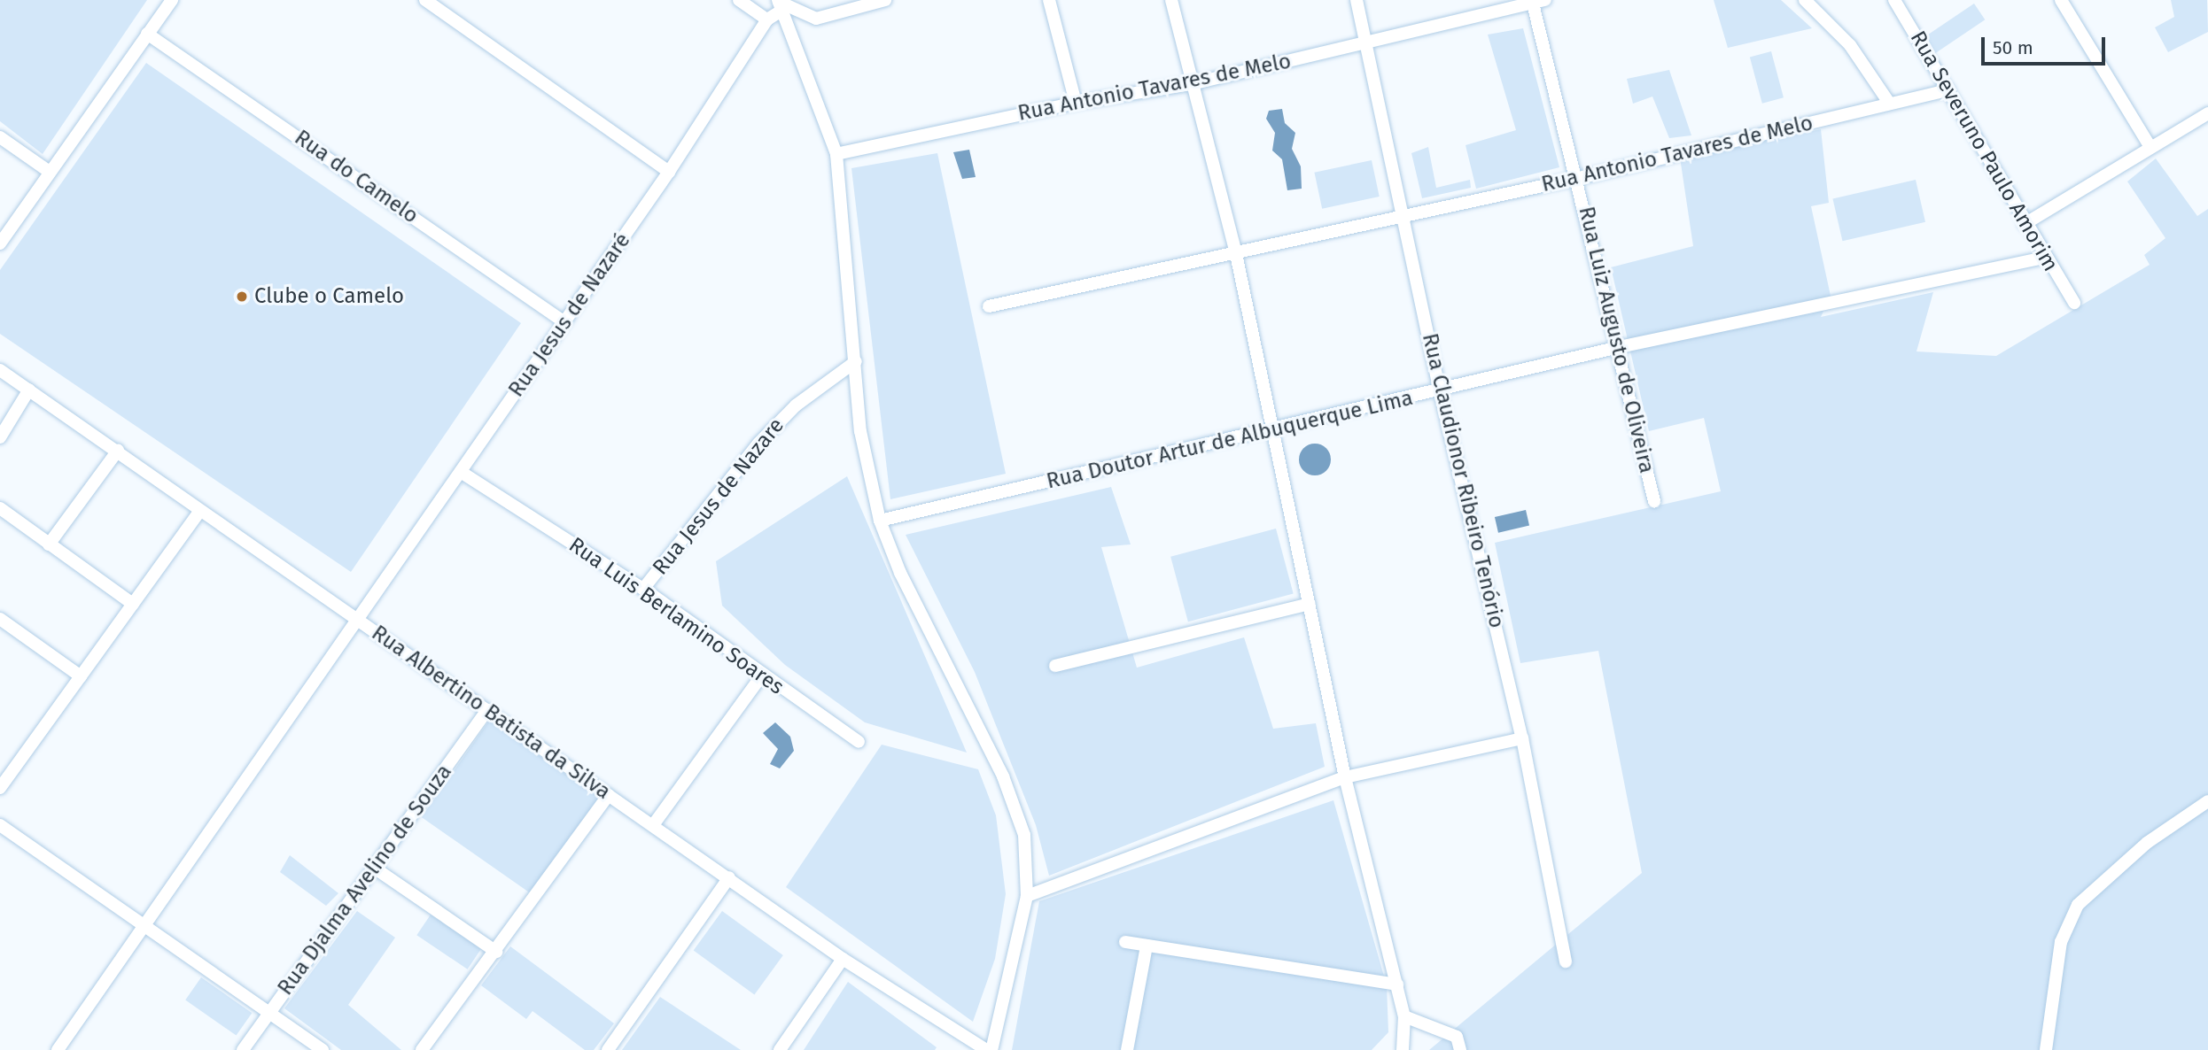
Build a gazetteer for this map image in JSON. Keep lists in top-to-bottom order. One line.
{"streets":{"street":["Rua Antonio Tavares de Melo","Rua Severuno Paulo Amorim","Rua do Camelo","Rua Jesus de Nazaré","Rua Luiz Augusto de Oliveira","Rua Doutor Artur de Albuquerque Lima","Rua Claudionor Ribeiro Tenório","Rua Jesus de Nazare","Rua Luis Berlamino Soares","Rua Albertino Batista da Silva","Rua Djalma Avelino de Souza"]},"crossings":[["Rua Antonio Tavares de Melo","Rua Severuno Paulo Amorim"],["Rua Antonio Tavares de Melo","Rua Luiz Augusto de Oliveira"],["Rua Antonio Tavares de Melo","Rua Claudionor Ribeiro Tenório"],["Rua Severuno Paulo Amorim","Rua Doutor Artur de Albuquerque Lima"],["Rua do Camelo","Rua Jesus de Nazaré"],["Rua Jesus de Nazaré","Rua Luis Berlamino Soares"],["Rua Jesus de Nazaré","Rua Albertino Batista da Silva"],["Rua Luiz Augusto de Oliveira","Rua Doutor Artur de Albuquerque Lima"],["Rua Doutor Artur de Albuquerque Lima","Rua Claudionor Ribeiro Tenório"],["Rua Jesus de Nazare","Rua Luis Berlamino Soares"],["Rua Albertino Batista da Silva","Rua Djalma Avelino de Souza"]],"places":["Clube o Camelo"],"scale_bar":"50 m"}
